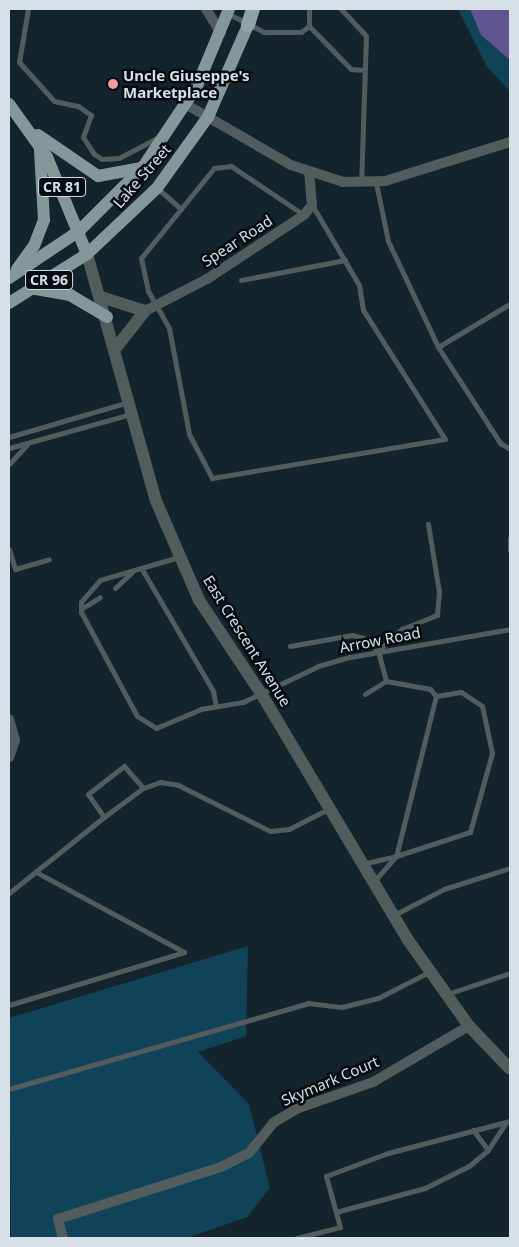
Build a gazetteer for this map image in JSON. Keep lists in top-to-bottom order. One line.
{"streets":{"main road":["Lake Street","CR 81","CR 96","East Crescent Avenue"],"street":["Spear Road","Skymark Court"],"lane":["Arrow Road"]},"crossings":[["Lake Street","East Crescent Avenue"],["Arrow Road","East Crescent Avenue"],["East Crescent Avenue","Skymark Court"]],"places":["Uncle Giuseppe's Marketplace"]}
